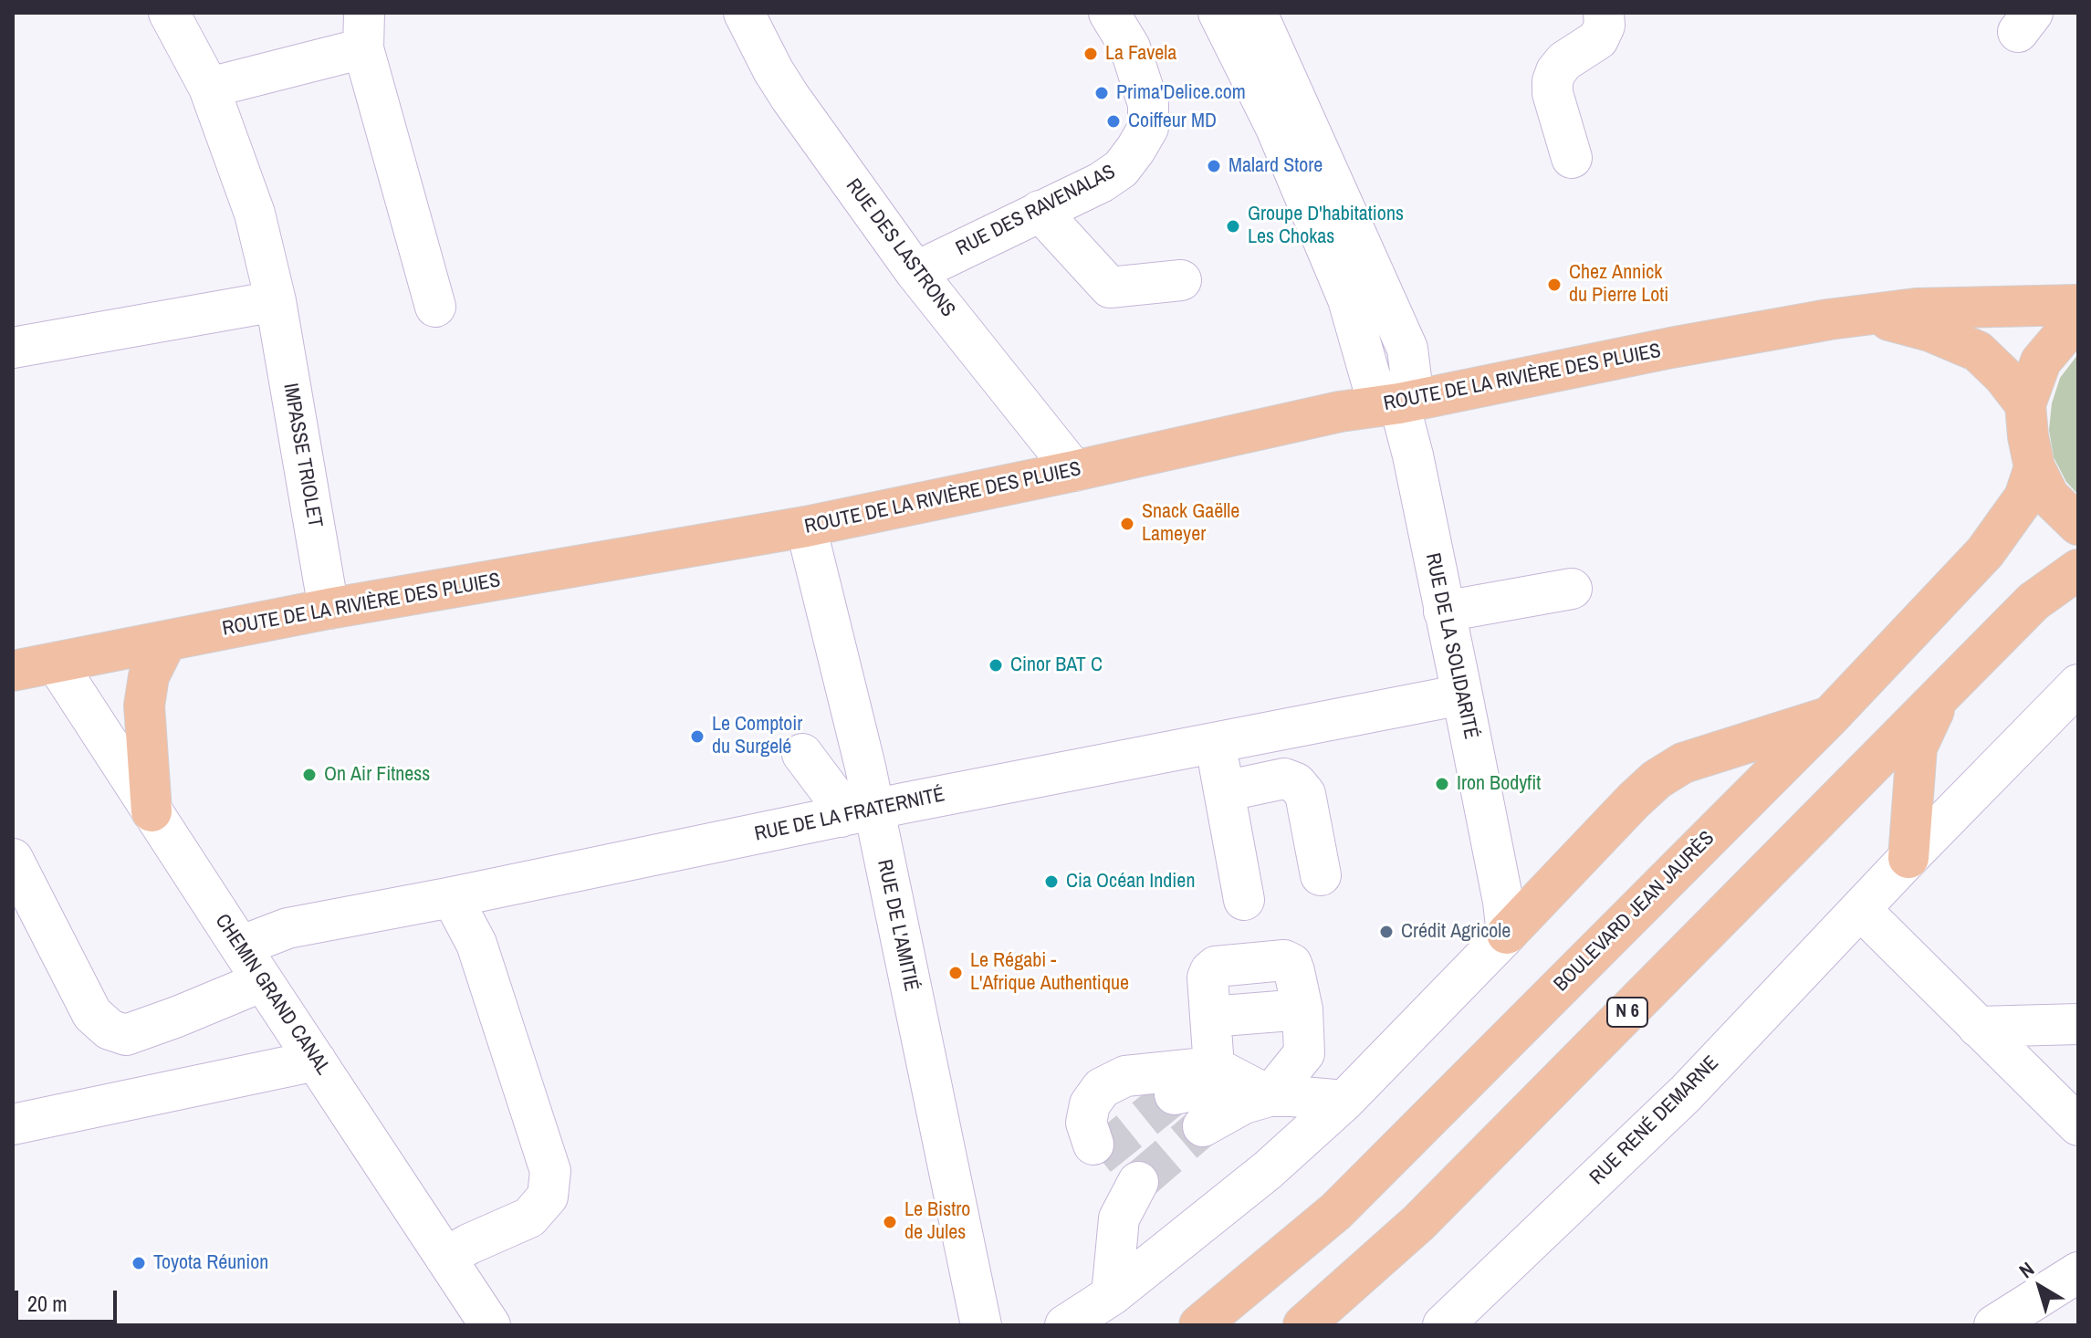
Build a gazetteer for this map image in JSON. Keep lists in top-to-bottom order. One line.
{"streets":{"main road":["ROUTE DE LA RIVIÈRE DES PLUIES","BOULEVARD JEAN JAURÈS","N 6"],"street":["RUE DES RAVENALAS","RUE DES LASTRONS","IMPASSE TRIOLET","RUE DE LA SOLIDARITÉ","RUE DE LA FRATERNITÉ","RUE DE L'AMITIÉ","CHEMIN GRAND CANAL","RUE RENÉ DEMARNE"]},"crossings":[["RUE DES RAVENALAS","RUE DES LASTRONS"],["RUE DES LASTRONS","ROUTE DE LA RIVIÈRE DES PLUIES"],["ROUTE DE LA RIVIÈRE DES PLUIES","IMPASSE TRIOLET"],["ROUTE DE LA RIVIÈRE DES PLUIES","RUE DE LA SOLIDARITÉ"],["ROUTE DE LA RIVIÈRE DES PLUIES","RUE DE L'AMITIÉ"],["ROUTE DE LA RIVIÈRE DES PLUIES","CHEMIN GRAND CANAL"],["RUE DE LA SOLIDARITÉ","RUE DE LA FRATERNITÉ"],["RUE DE LA FRATERNITÉ","RUE DE L'AMITIÉ"],["RUE DE LA FRATERNITÉ","CHEMIN GRAND CANAL"]],"places":["La Favela","Prima'Delice.com","Coiffeur MD","Malard Store","Groupe D'habitations Les Chokas","Chez Annick du Pierre Loti","Snack Gaëlle Lameyer","Cinor BAT C","Le Comptoir du Surgelé","On Air Fitness","Iron Bodyfit","Cia Océan Indien","Crédit Agricole","Le Régabi - L'Afrique Authentique","Le Bistro de Jules","Toyota Réunion"],"scale_bar":"20 m","north":"top left"}
